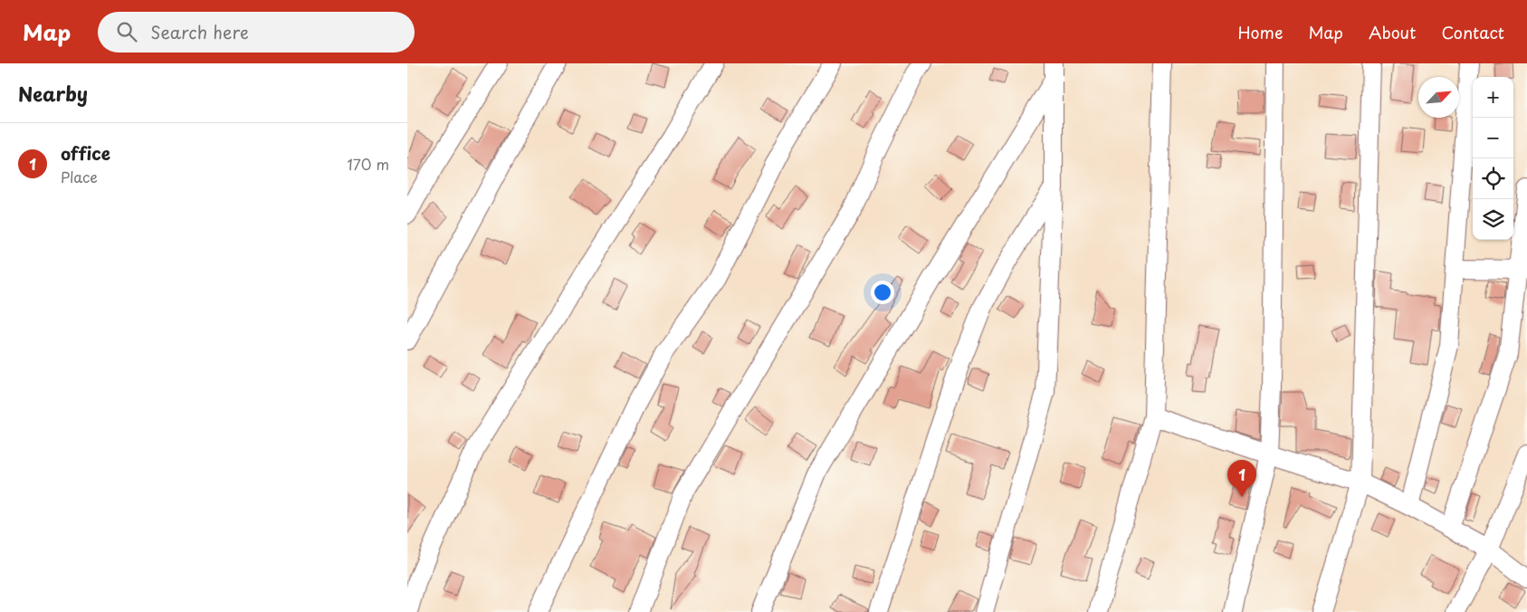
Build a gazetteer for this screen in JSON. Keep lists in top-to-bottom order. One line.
{"north":"top right","page":{"header":"Map","search":"Search here","nav":["Home","Map","About","Contact"],"heading":"Nearby","map_buttons":["+","−"],"list":[{"mark":"1","name":"office","note":"Place","value":"170 m"}],"pins":"1"}}
